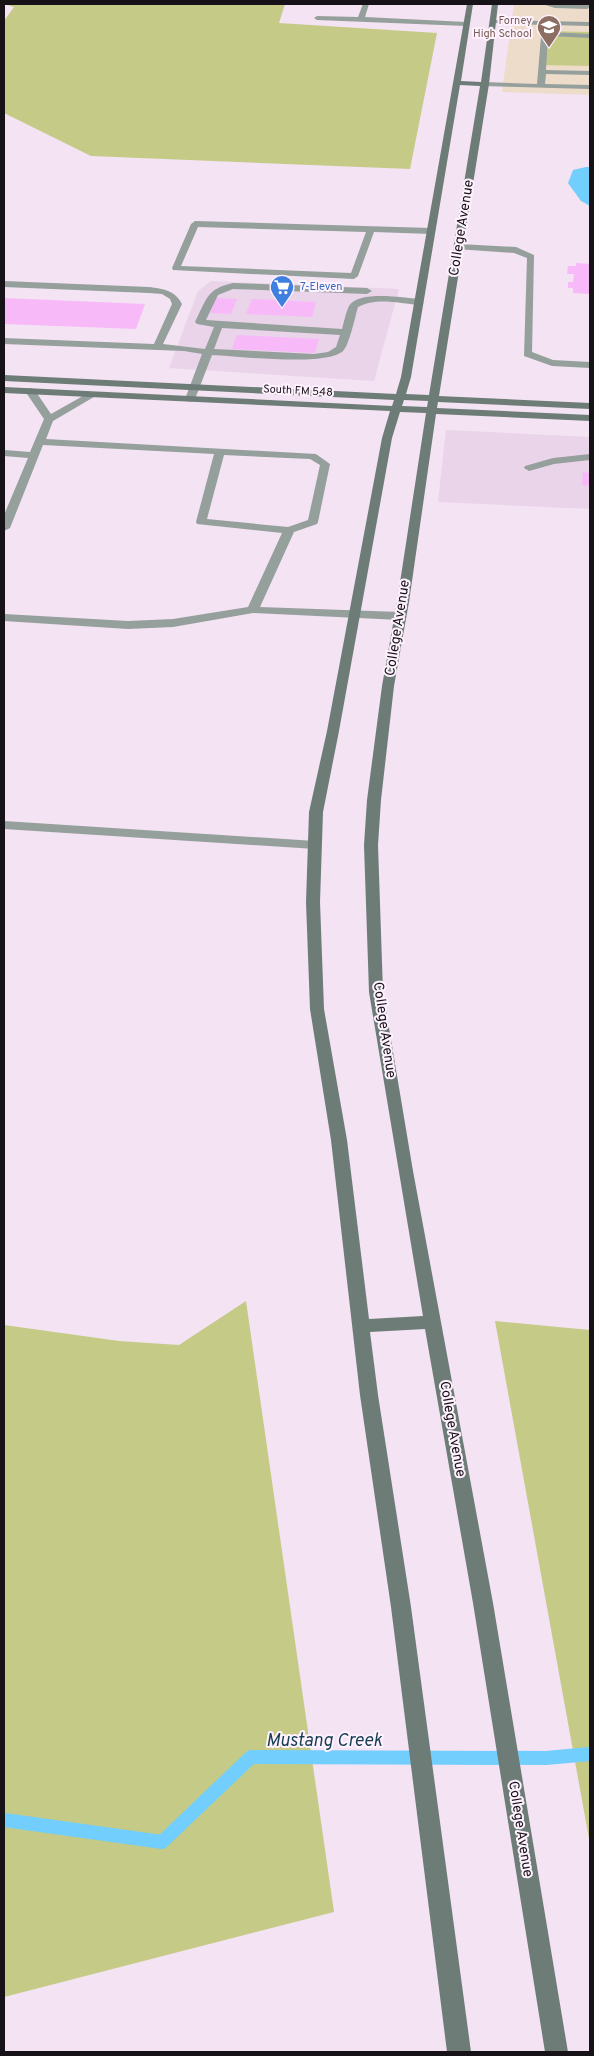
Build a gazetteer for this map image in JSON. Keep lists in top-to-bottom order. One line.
{"streets":{"main road":["College Avenue","South FM 548"]},"crossings":[["College Avenue","South FM 548"]],"water":["Mustang Creek"],"places":{"school or university":["Forney High School"],"supermarket":["7-Eleven"]}}
